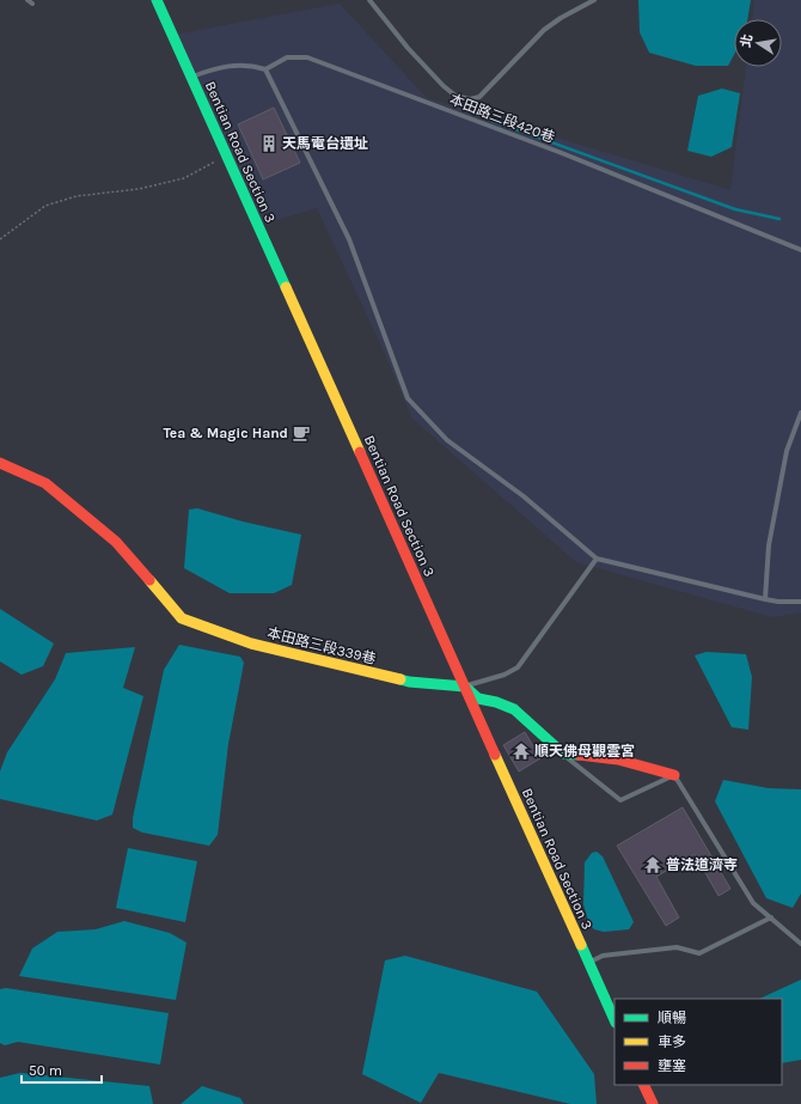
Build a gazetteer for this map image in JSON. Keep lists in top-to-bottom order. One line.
{"streets":{"street":["Bentian Road Section 3","本田路三段339巷"],"lane":["本田路三段420巷"]},"crossings":[["Bentian Road Section 3","本田路三段339巷"]],"places":{"building":["天馬電台遺址"],"cafe":["Tea & Magic Hand"],"temple":["順天佛母觀雲宮","普法道濟寺"]},"legend":["順暢","車多","壅塞"],"scale_bar":"50 m","north":"left"}
